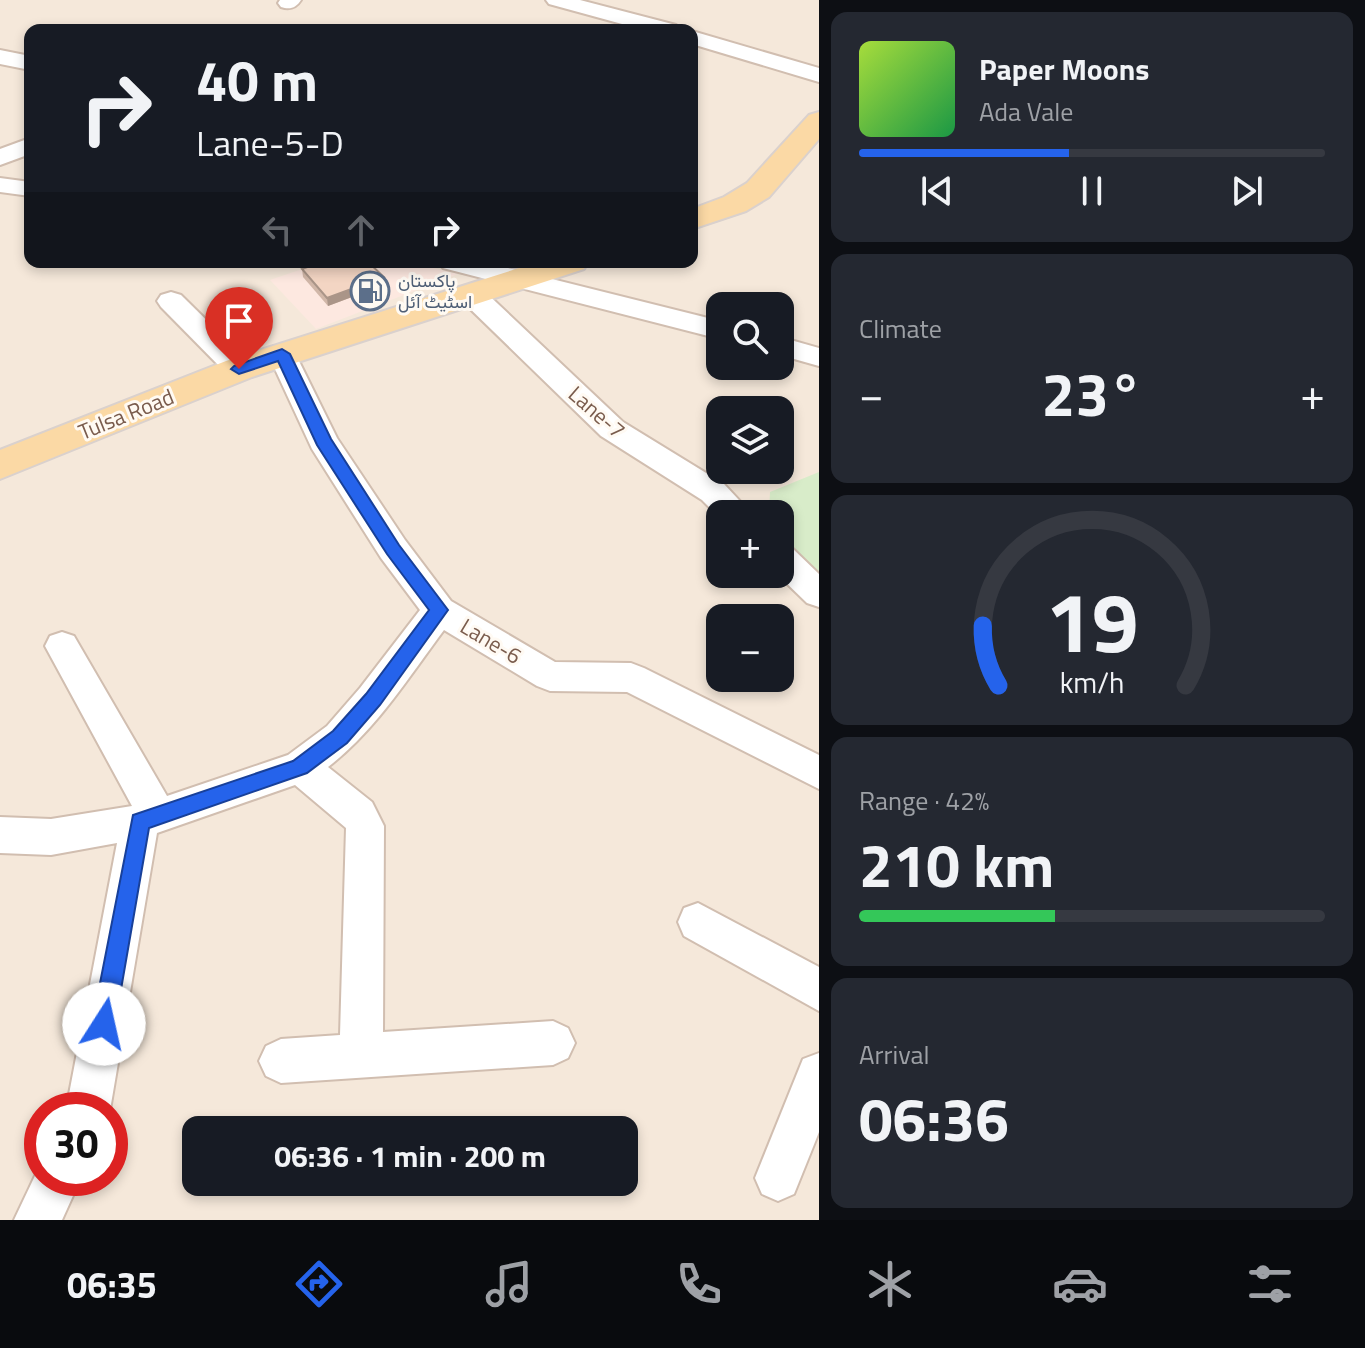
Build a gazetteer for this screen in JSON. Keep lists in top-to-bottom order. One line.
{"streets":{"main road":["Tulsa Road"],"street":["Lane-7","Lane-6"]},"crossings":[["Lane-7","Tulsa Road"],["Tulsa Road","Lane-6"]],"places":{"fuel station":["پاکستان اسٹیٹ آئل"]},"page":{"turn":["40 m","Lane-5-D"],"song":["Paper Moons","Ada Vale"],"tile":["Climate",["Range · 42%","210 km"],["Arrival","06:36"]],"map_buttons":["+","−"],"heat":["−","23°","+"],"limit":"30","trip":"06:36 · 1 min · 200 m","tabs":"06:35","gauge":["19","km/h"]}}
